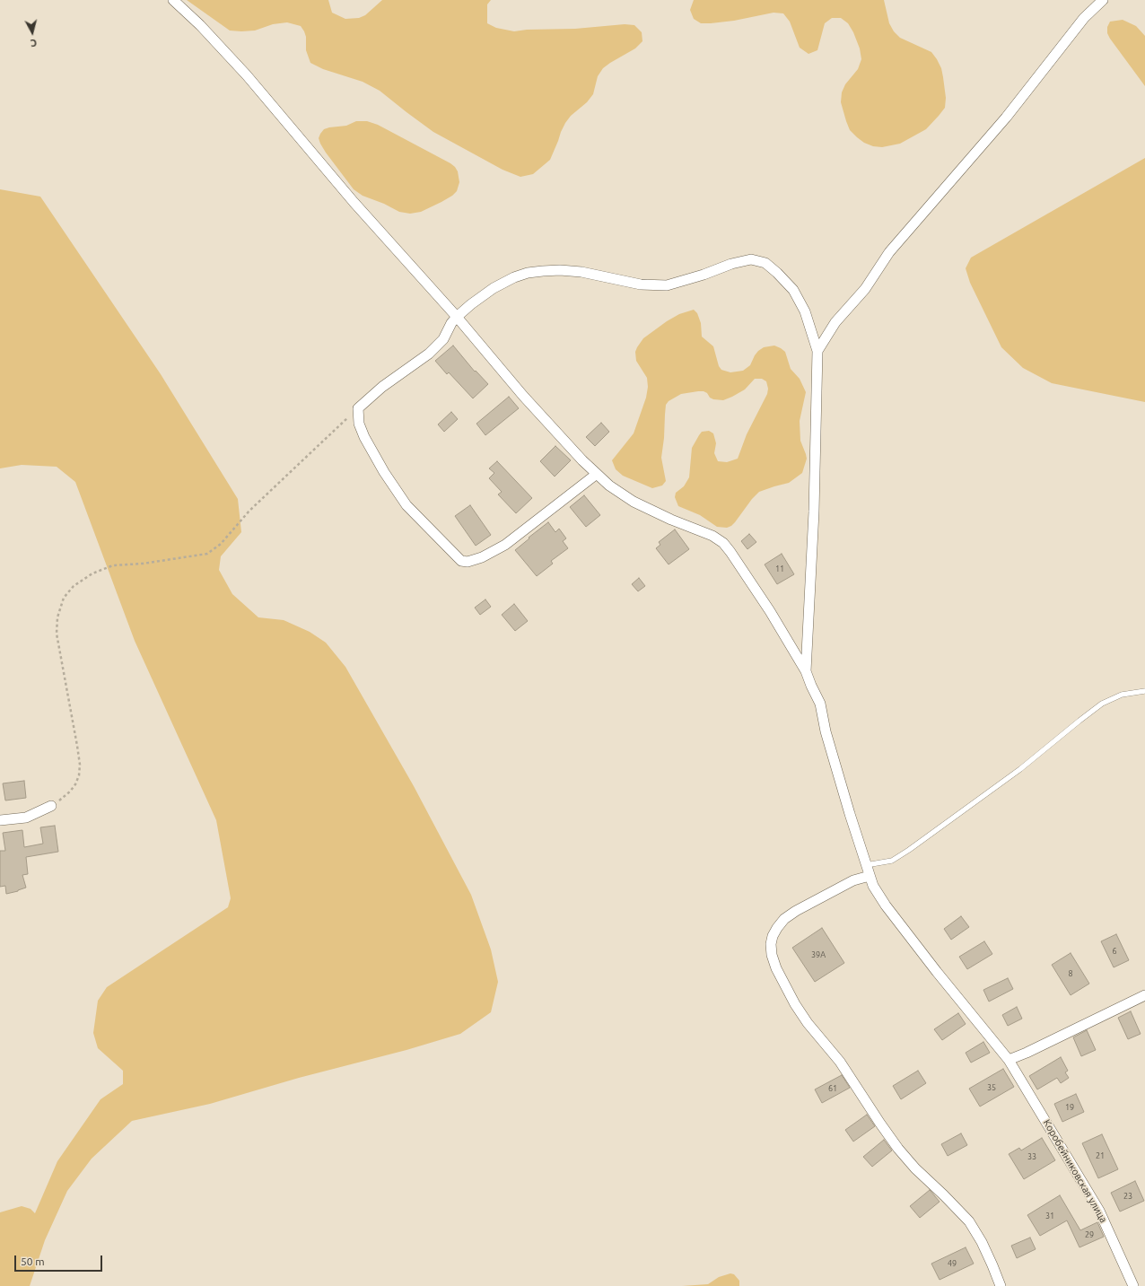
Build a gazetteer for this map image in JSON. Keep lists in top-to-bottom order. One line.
{"streets":{"street":["Коробейниковская улица"]},"house_numbers":["11","6","39A","8","35","61","19","21","33","23","31","29","49"],"scale_bar":"50 m","north":"bottom"}
